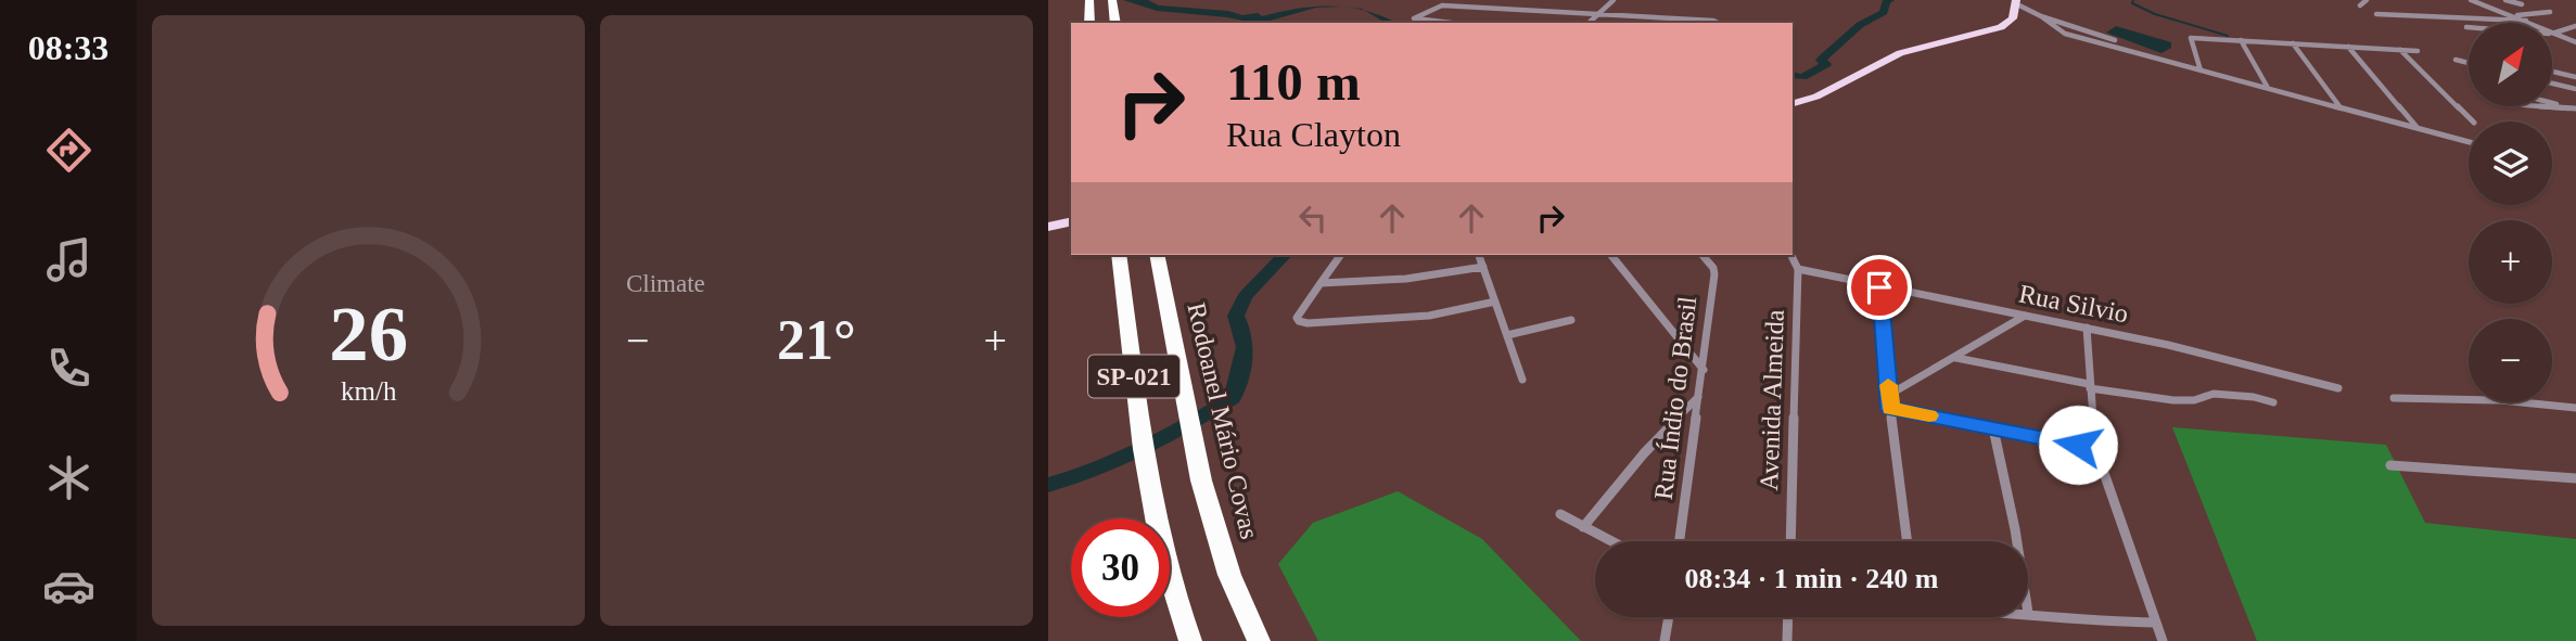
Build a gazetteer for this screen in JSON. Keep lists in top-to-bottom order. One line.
{"streets":{"highway":["SP-021","Rodoanel Mário Covas"],"street":["Rua Silvio","Rua Índio do Brasil","Avenida Almeida"]},"crossings":[["Rua Silvio","Avenida Almeida"]],"north":"top right","page":{"tabs":"08:33","tile":"Climate","map_buttons":["+","−"],"turn":["110 m","Rua Clayton"],"heat":["−","21°","+"],"limit":"30","trip":"08:34 · 1 min · 240 m","gauge":["26","km/h"]}}
